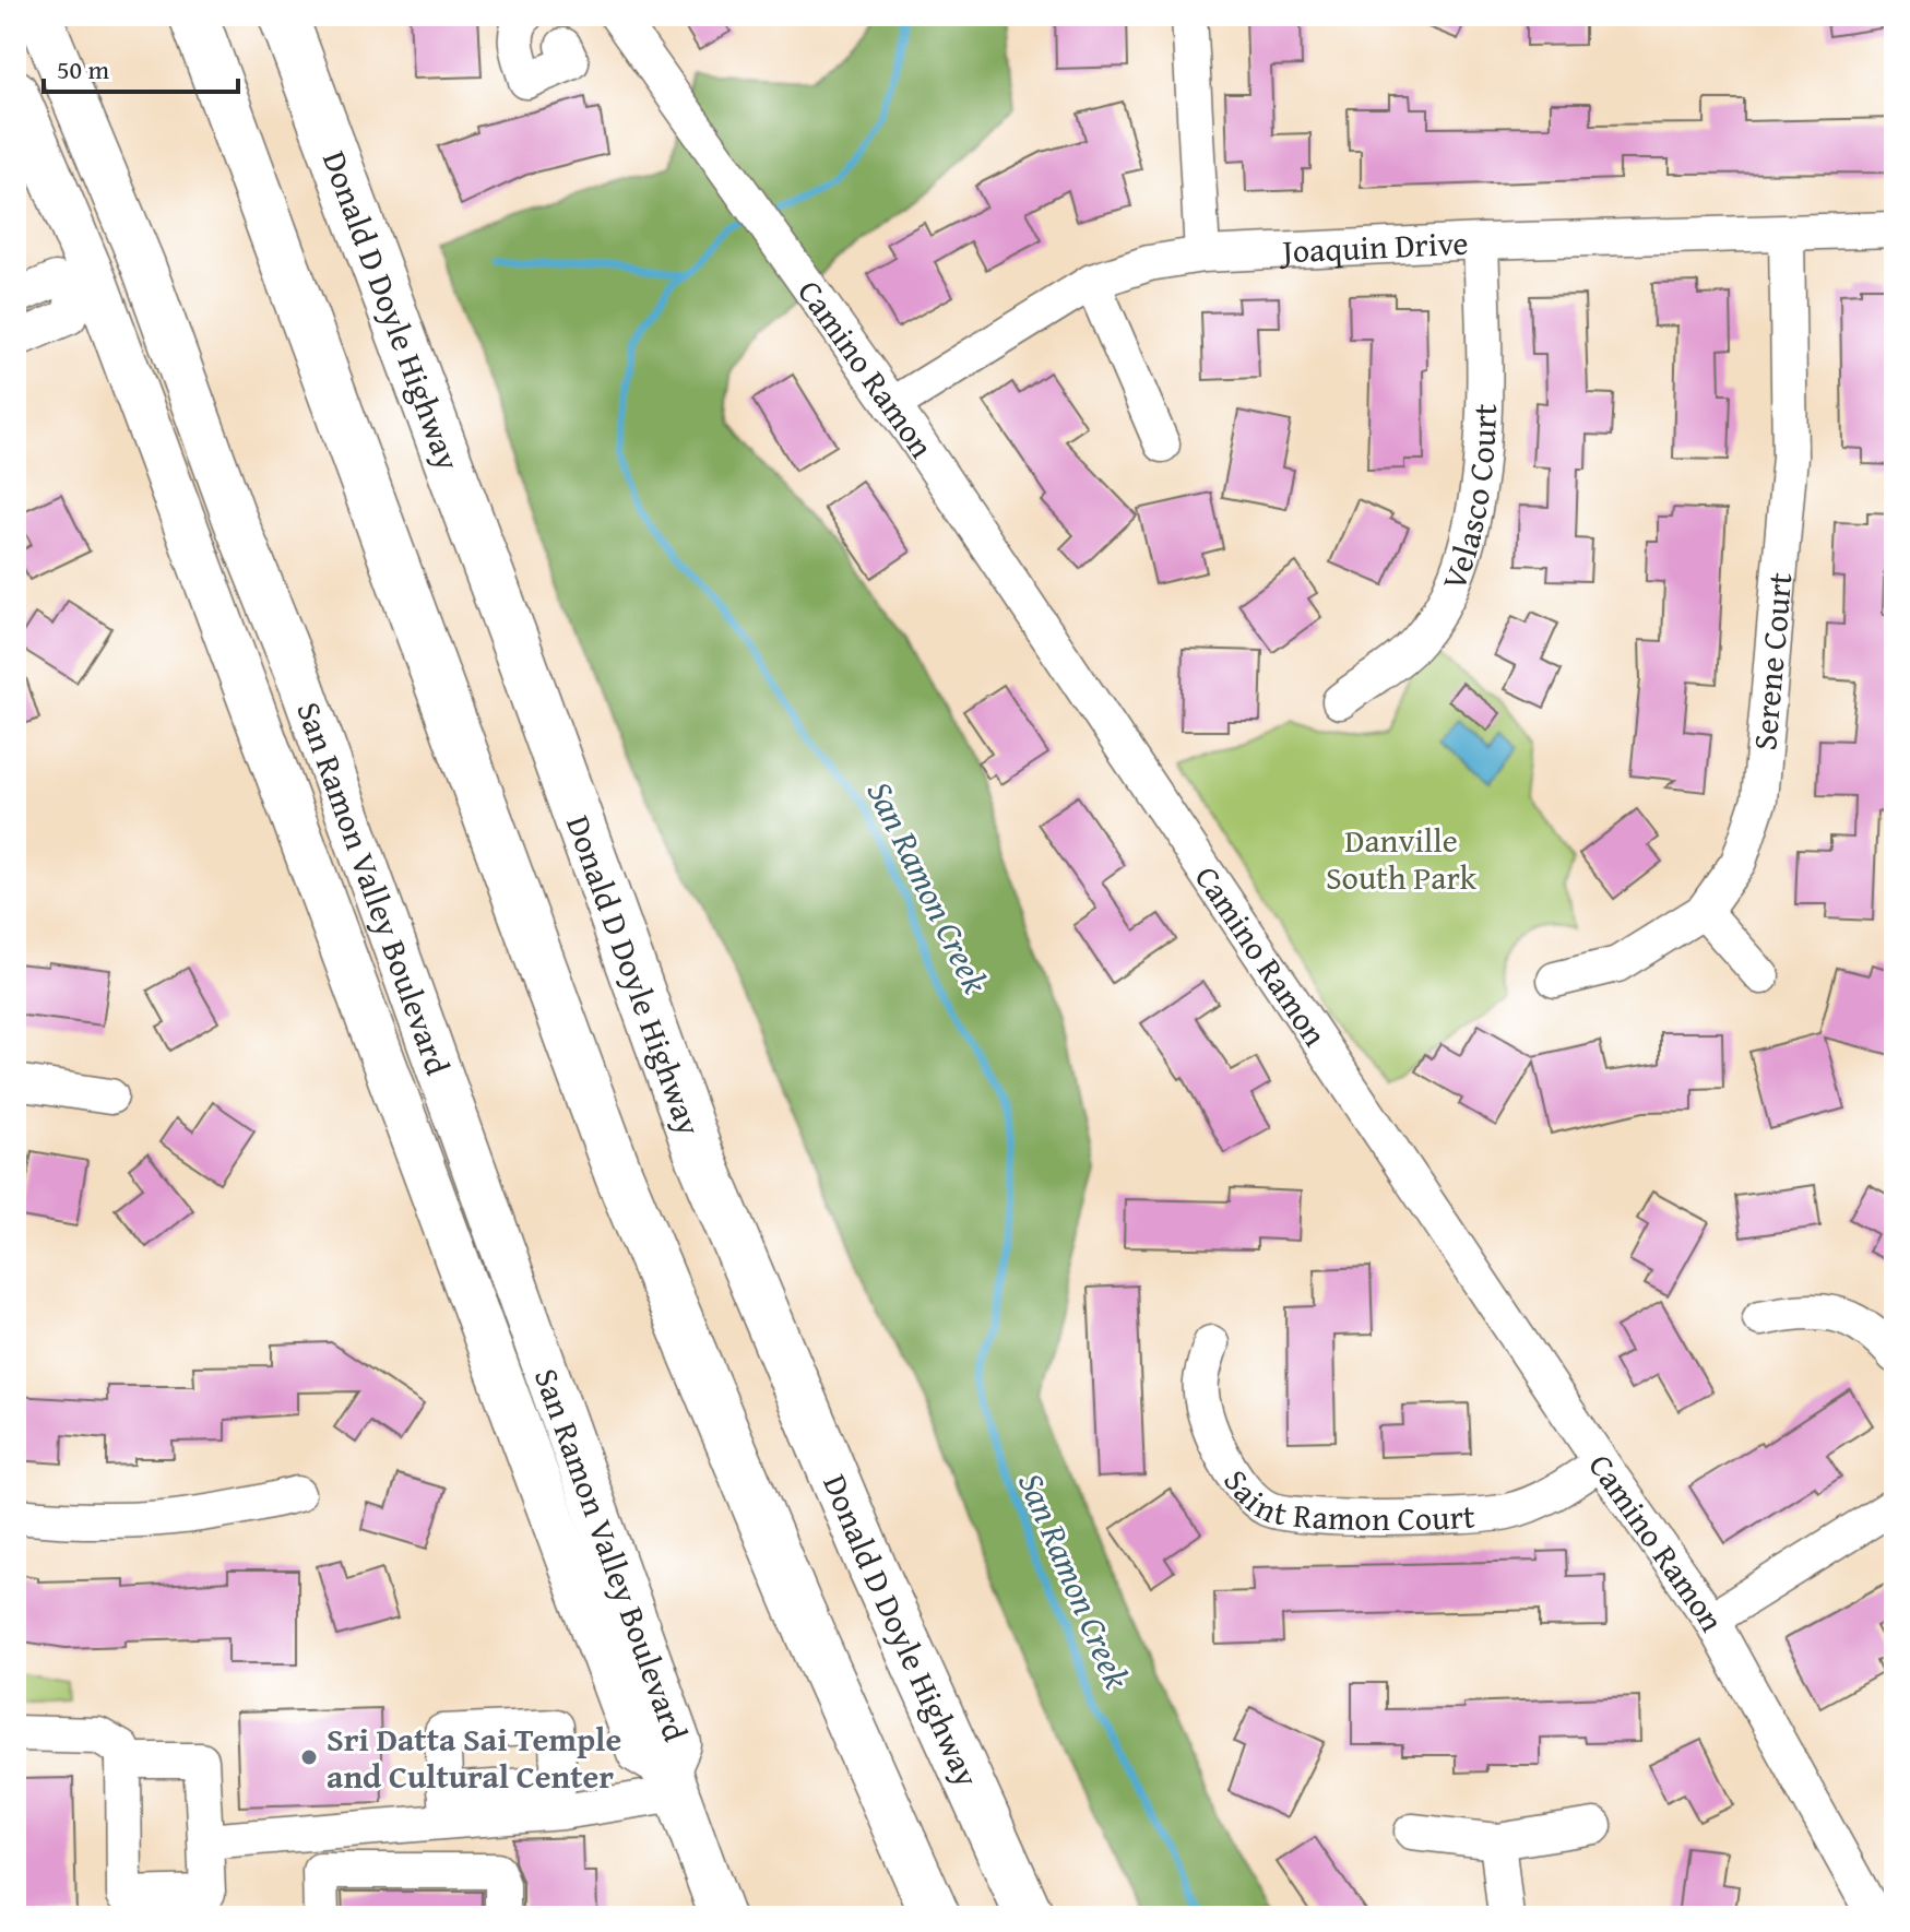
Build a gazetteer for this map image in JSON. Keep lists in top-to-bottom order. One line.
{"streets":{"highway":["Donald D Doyle Highway"],"main road":["San Ramon Valley Boulevard"],"street":["Joaquin Drive","Camino Ramon","Velasco Court","Serene Court","Saint Ramon Court"]},"crossings":[["Joaquin Drive","Camino Ramon"],["Joaquin Drive","Velasco Court"],["Joaquin Drive","Serene Court"],["Camino Ramon","Saint Ramon Court"]],"water":["San Ramon Creek"],"parks":["Danville South Park"],"places":["Sri Datta Sai Temple and Cultural Center"],"scale_bar":"50 m"}
